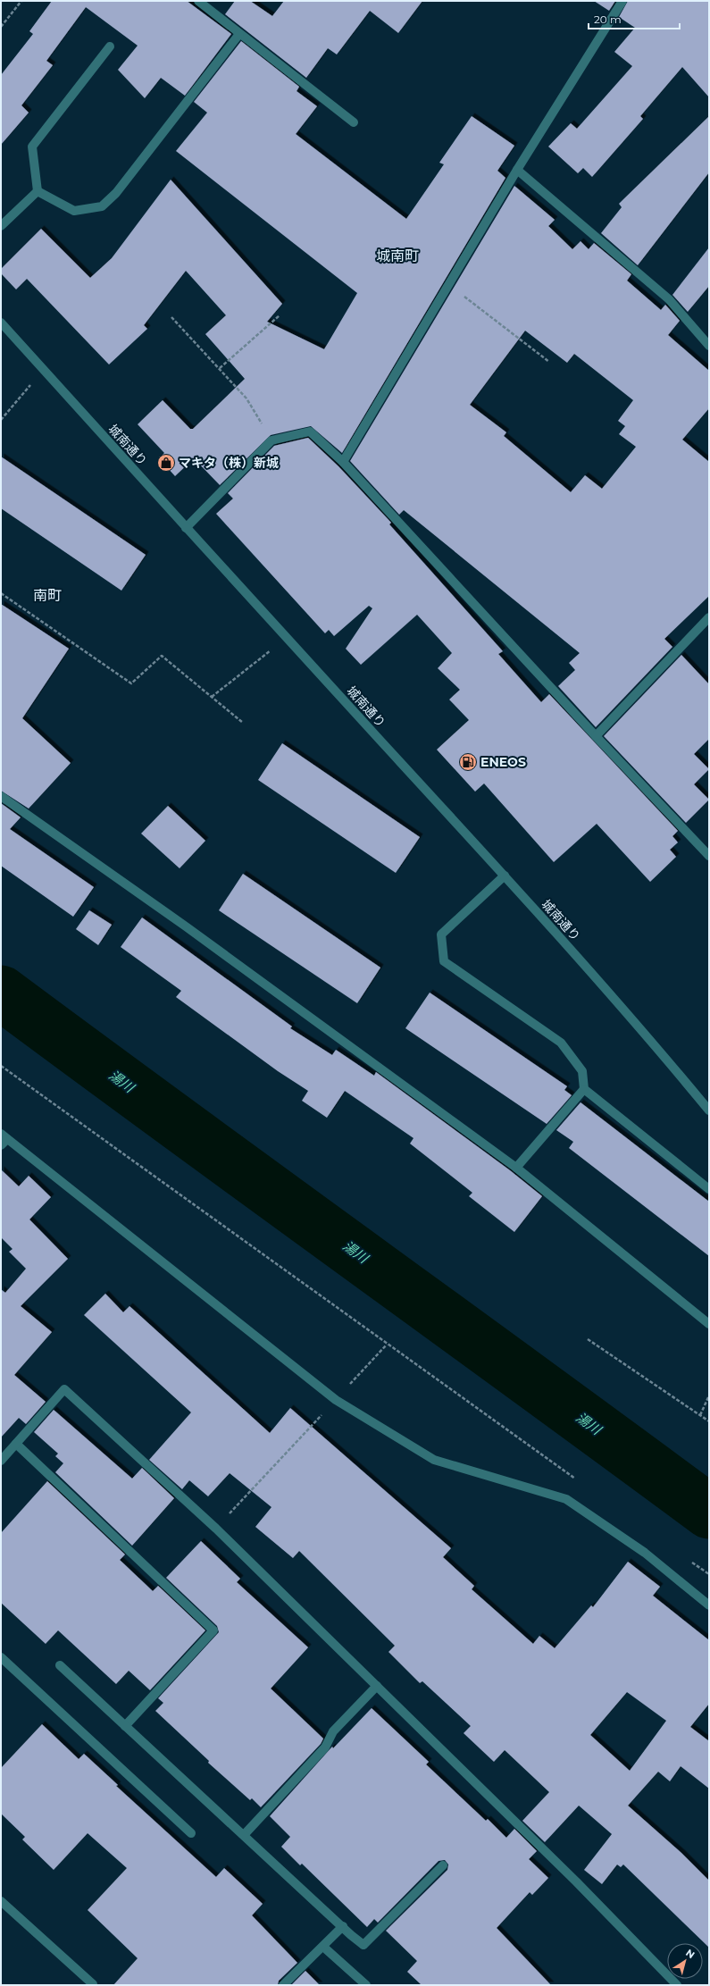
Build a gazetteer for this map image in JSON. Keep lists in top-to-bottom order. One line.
{"streets":{"street":["城南通り"]},"districts":["城南町","南町"],"water":["湯川"],"places":{"shop":["マキタ（株）新城"],"fuel station":["ENEOS"]},"scale_bar":"20 m","north":"top right"}
